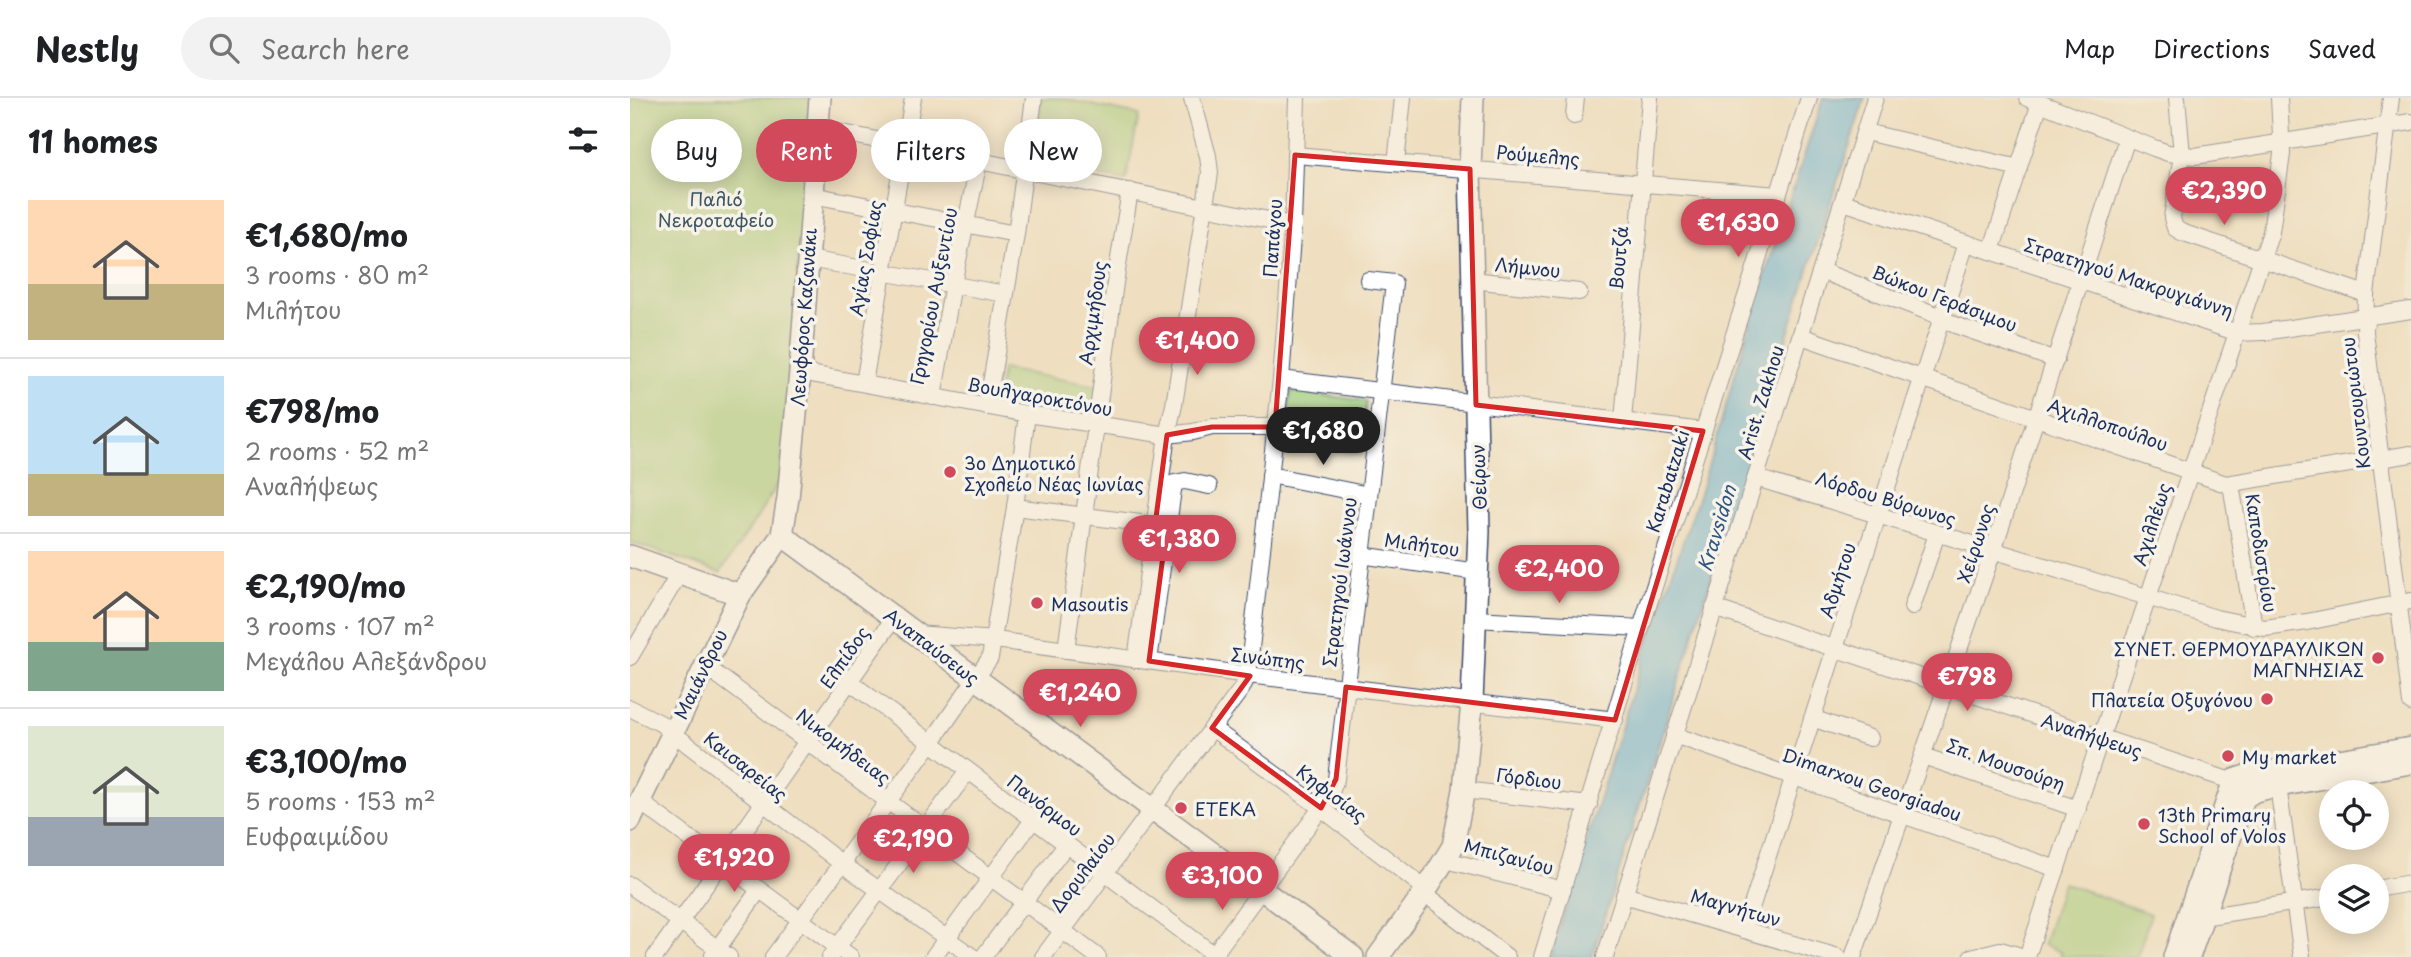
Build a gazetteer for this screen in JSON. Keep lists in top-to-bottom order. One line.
{"streets":{"street":["Ρούμελης","Παπάγου","Αγίας Σοφίας","Βουτζά","Λήμνου","Στρατηγού Μακρυγιάννη","Γρηγορίου Αυξεντίου","Βώκου Γεράσιμου","Αρχιμήδους","Λεωφόρος Καζανάκι","Βουλγαροκτόνου","Arist. Zakhou","Κουντουριώτου","Αχιλλοπούλου","Θείρων","Karabatzaki","Λόρδου Βύρωνος","Αχιλλέως","Χείρωνος","Μιλήτου","Καποδιστρίου","Αδμήτου","Στρατηγού Ιωάννου","Αναπαύσεως","Ελπίδος","Σινώπης","Μαιάνδρου","Αναλήψεως","Νικομήδειας","Σπ. Μουσούρη","Καισαρείας","Γόρδιου","Dimarxou Georgiadou","Κηφισίας","Πανόρμου","Μπιζανίου","Δορυλαίου","Μαγνήτων"]},"crossings":[["Ρούμελης","Παπάγου"],["Ρούμελης","Βουτζά"],["Ρούμελης","Θείρων"],["Ρούμελης","Karabatzaki"],["Παπάγου","Βουλγαροκτόνου"],["Παπάγου","Αναπαύσεως"],["Παπάγου","Σινώπης"],["Παπάγου","Κηφισίας"],["Παπάγου","Δορυλαίου"],["Αγίας Σοφίας","Βουλγαροκτόνου"],["Λήμνου","Θείρων"],["Στρατηγού Μακρυγιάννη","Arist. Zakhou"],["Στρατηγού Μακρυγιάννη","Κουντουριώτου"],["Στρατηγού Μακρυγιάννη","Αχιλλέως"],["Στρατηγού Μακρυγιάννη","Χείρωνος"],["Στρατηγού Μακρυγιάννη","Αδμήτου"],["Γρηγορίου Αυξεντίου","Βουλγαροκτόνου"],["Βώκου Γεράσιμου","Arist. Zakhou"],["Βώκου Γεράσιμου","Χείρωνος"],["Βώκου Γεράσιμου","Αδμήτου"],["Αρχιμήδους","Βουλγαροκτόνου"],["Αρχιμήδους","Σινώπης"],["Λεωφόρος Καζανάκι","Βουλγαροκτόνου"],["Λεωφόρος Καζανάκι","Αναπαύσεως"],["Λεωφόρος Καζανάκι","Μαιάνδρου"],["Arist. Zakhou","Αχιλλοπούλου"],["Arist. Zakhou","Λόρδου Βύρωνος"],["Arist. Zakhou","Αναλήψεως"],["Arist. Zakhou","Dimarxou Georgiadou"],["Arist. Zakhou","Μαγνήτων"],["Κουντουριώτου","Αχιλλοπούλου"],["Κουντουριώτου","Λόρδου Βύρωνος"],["Αχιλλοπούλου","Αχιλλέως"],["Αχιλλοπούλου","Χείρωνος"],["Αχιλλοπούλου","Καποδιστρίου"],["Αχιλλοπούλου","Αδμήτου"],["Θείρων","Μιλήτου"],["Θείρων","Σινώπης"],["Θείρων","Γόρδιου"],["Θείρων","Κηφισίας"],["Θείρων","Μπιζανίου"],["Karabatzaki","Σινώπης"],["Karabatzaki","Γόρδιου"],["Karabatzaki","Μπιζανίου"],["Λόρδου Βύρωνος","Αχιλλέως"],["Λόρδου Βύρωνος","Χείρωνος"],["Λόρδου Βύρωνος","Καποδιστρίου"],["Λόρδου Βύρωνος","Αδμήτου"],["Αχιλλέως","Αναλήψεως"],["Αχιλλέως","Σπ. Μουσούρη"],["Αχιλλέως","Dimarxou Georgiadou"],["Χείρωνος","Αναλήψεως"],["Χείρωνος","Σπ. Μουσούρη"],["Χείρωνος","Dimarxou Georgiadou"],["Μιλήτου","Στρατηγού Ιωάννου"],["Αδμήτου","Αναλήψεως"],["Αδμήτου","Dimarxou Georgiadou"],["Αδμήτου","Μαγνήτων"],["Στρατηγού Ιωάννου","Αναπαύσεως"],["Στρατηγού Ιωάννου","Σινώπης"],["Στρατηγού Ιωάννου","Κηφισίας"],["Στρατηγού Ιωάννου","Πανόρμου"],["Αναπαύσεως","Ελπίδος"],["Αναπαύσεως","Σινώπης"],["Αναπαύσεως","Μαιάνδρου"],["Αναπαύσεως","Δορυλαίου"],["Ελπίδος","Νικομήδειας"],["Ελπίδος","Καισαρείας"],["Ελπίδος","Πανόρμου"],["Μαιάνδρου","Νικομήδειας"],["Μαιάνδρου","Καισαρείας"],["Νικομήδειας","Δορυλαίου"],["Πανόρμου","Δορυλαίου"]],"water":["Kravsidon"],"parks":["Παλιό Νεκροταφείο"],"places":["3ο Δημοτικό Σχολείο Νέας Ιωνίας","Masoutis","ΣΥΝΕΤ. ΘΕΡΜΟΥΔΡΑΥΛΙΚΩΝ ΜΑΓΝΗΣΙΑΣ","Πλατεία Οξυγόνου","My market","ΕΤΕΚΑ","13th Primary School of Volos"],"page":{"header":"Nestly","search":"Search here","nav":["Map","Directions","Saved"],"heading":"11 homes","chip":["Buy","Rent","Filters","New"],"price":["€2,390","€1,630","€1,400","€1,680","€1,380","€2,400","€798","€1,240","€2,190","€1,920","€3,100"],"list":[{"name":"€1,680/mo","note":"3 rooms · 80 m² · Μιλήτου"},{"name":"€798/mo","note":"2 rooms · 52 m² · Αναλήψεως"},{"name":"€2,190/mo","note":"3 rooms · 107 m² · Μεγάλου Αλεξάνδρου"},{"name":"€3,100/mo","note":"5 rooms · 153 m² · Ευφραιμίδου"}]}}
